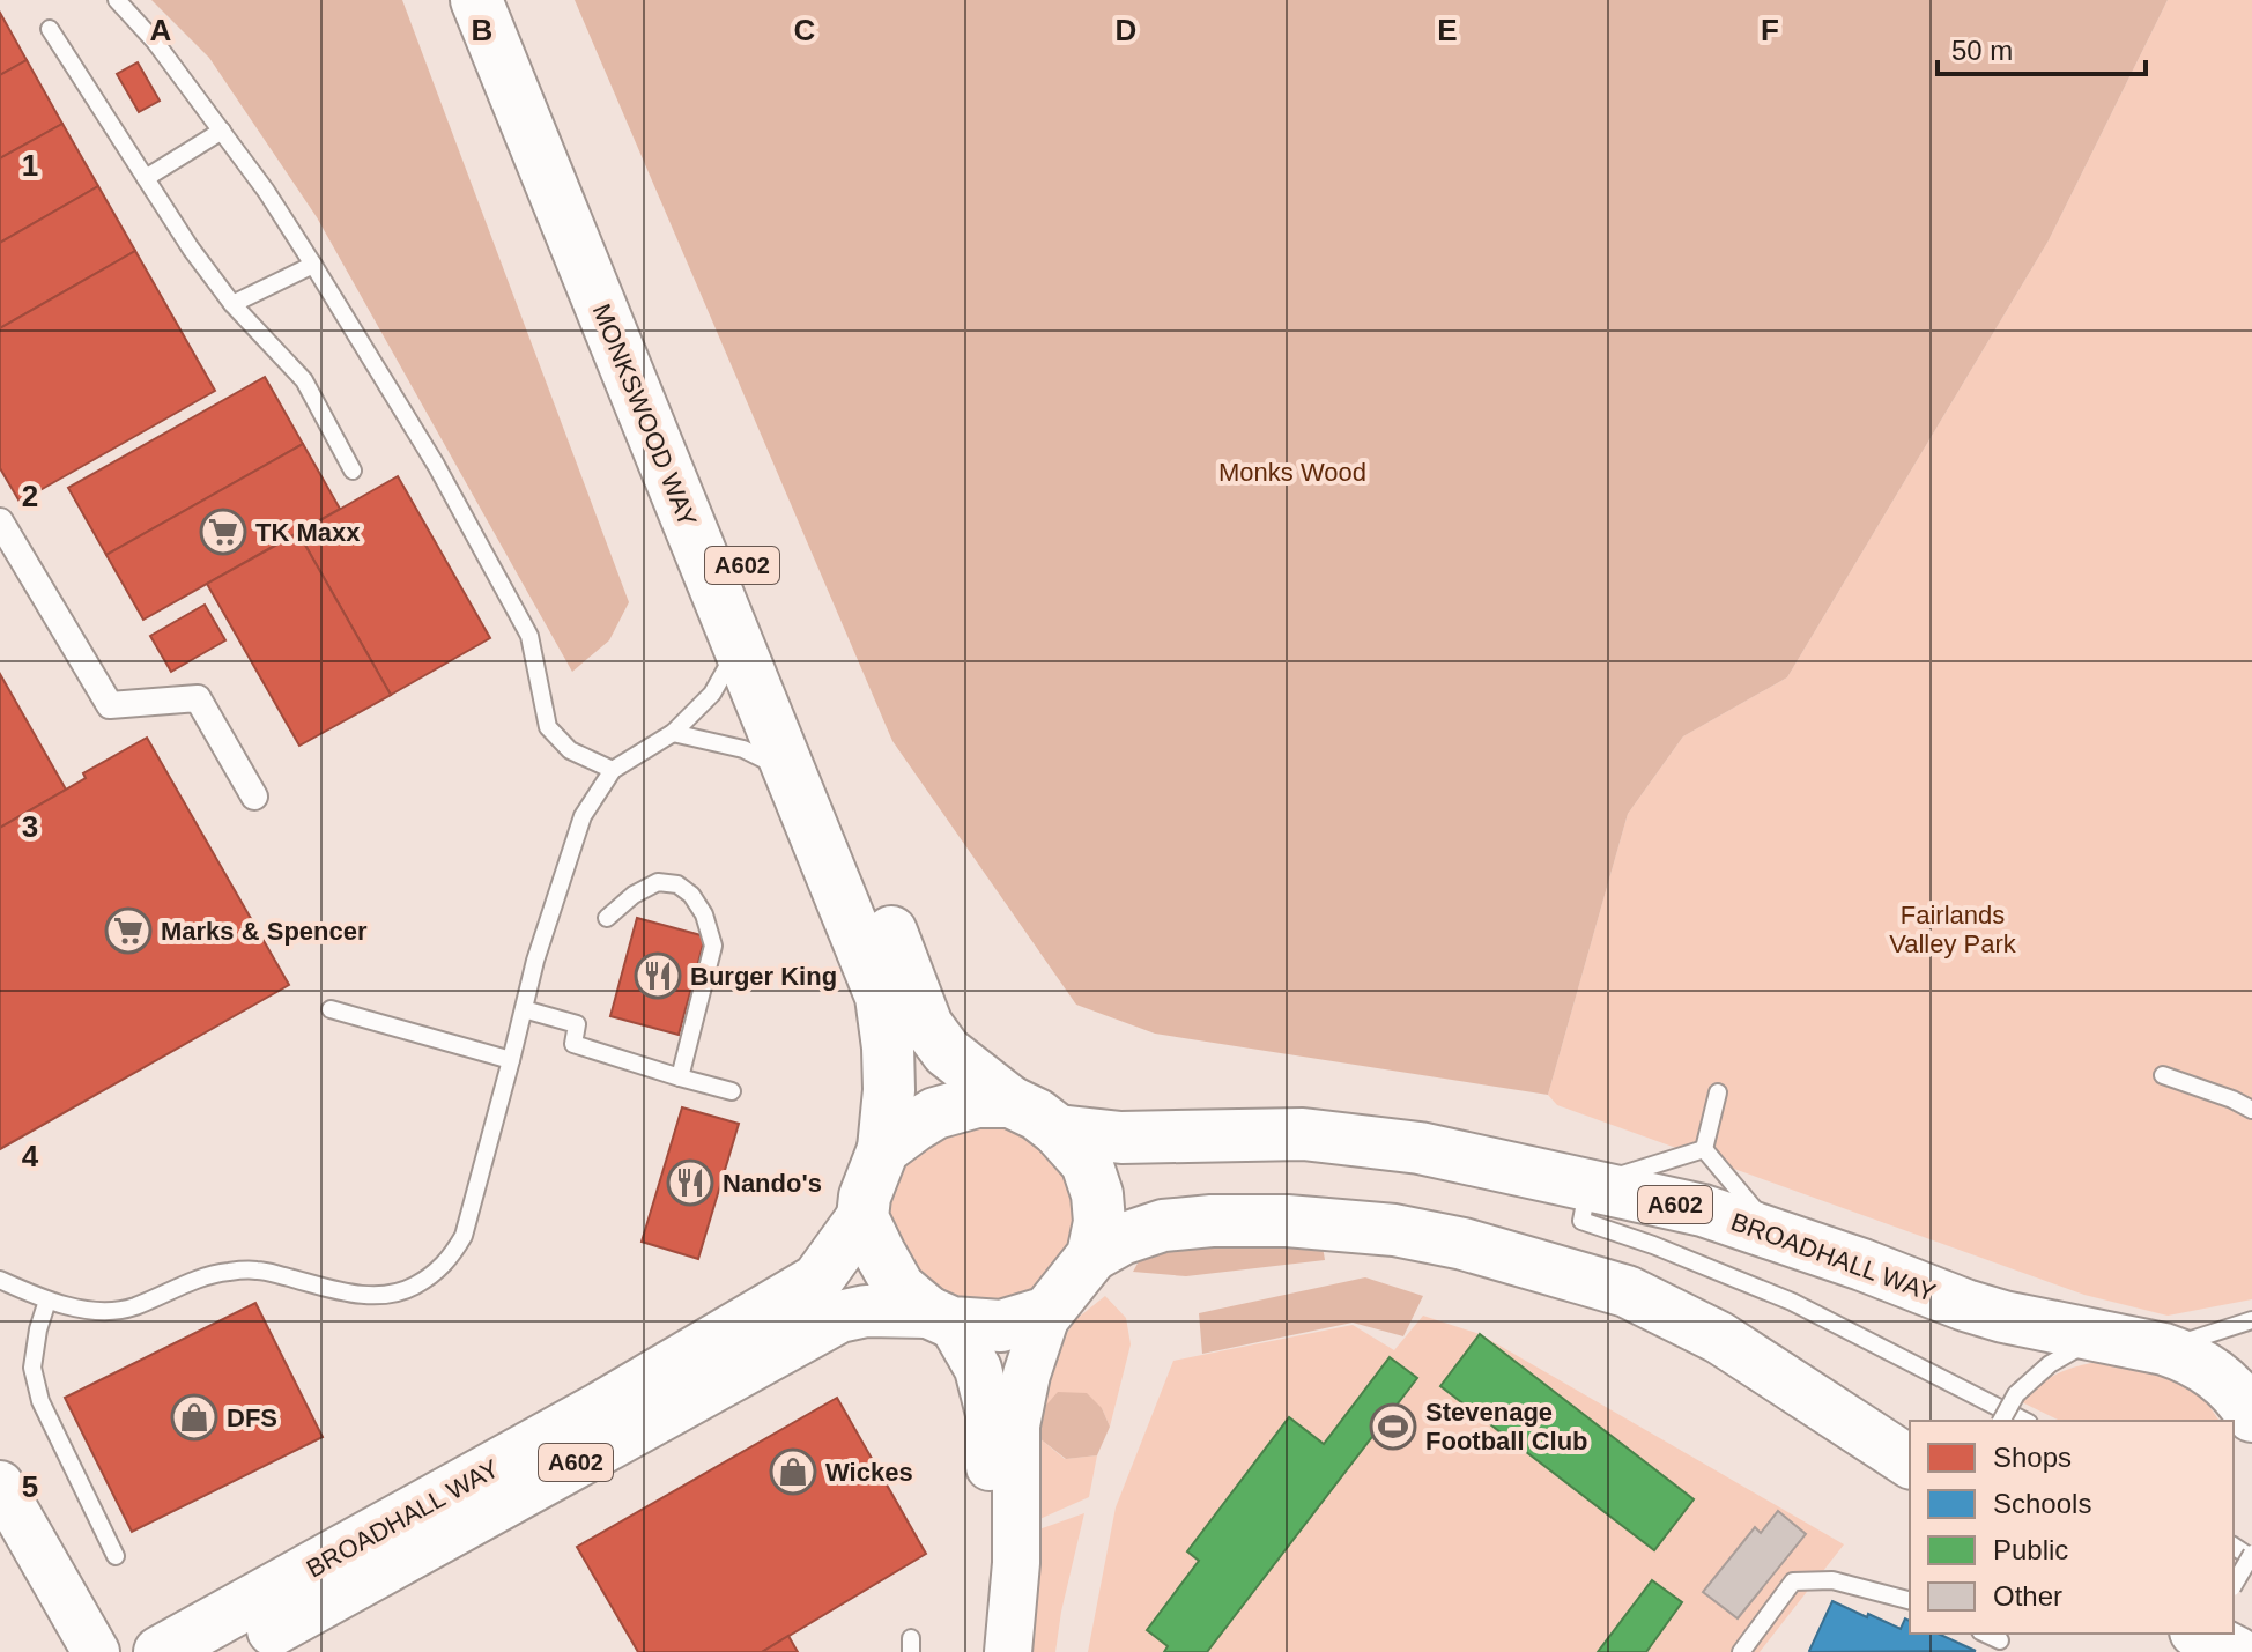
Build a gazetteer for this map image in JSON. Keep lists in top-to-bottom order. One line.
{"streets":{"main road":["MONKSWOOD WAY","A602","BROADHALL WAY"]},"crossings":[["MONKSWOOD WAY","BROADHALL WAY"]],"parks":["Monks Wood","Fairlands Valley Park"],"places":{"supermarket":["TK Maxx","Marks & Spencer"],"restaurant":["Burger King","Nando's"],"shop":["DFS","Wickes"],"sports":["Stevenage Football Club"]},"legend":["Shops","Schools","Public","Other"],"scale_bar":"50 m","grid":{"columns":["A","B","C","D","E","F"],"rows":["1","2","3","4","5"]}}
